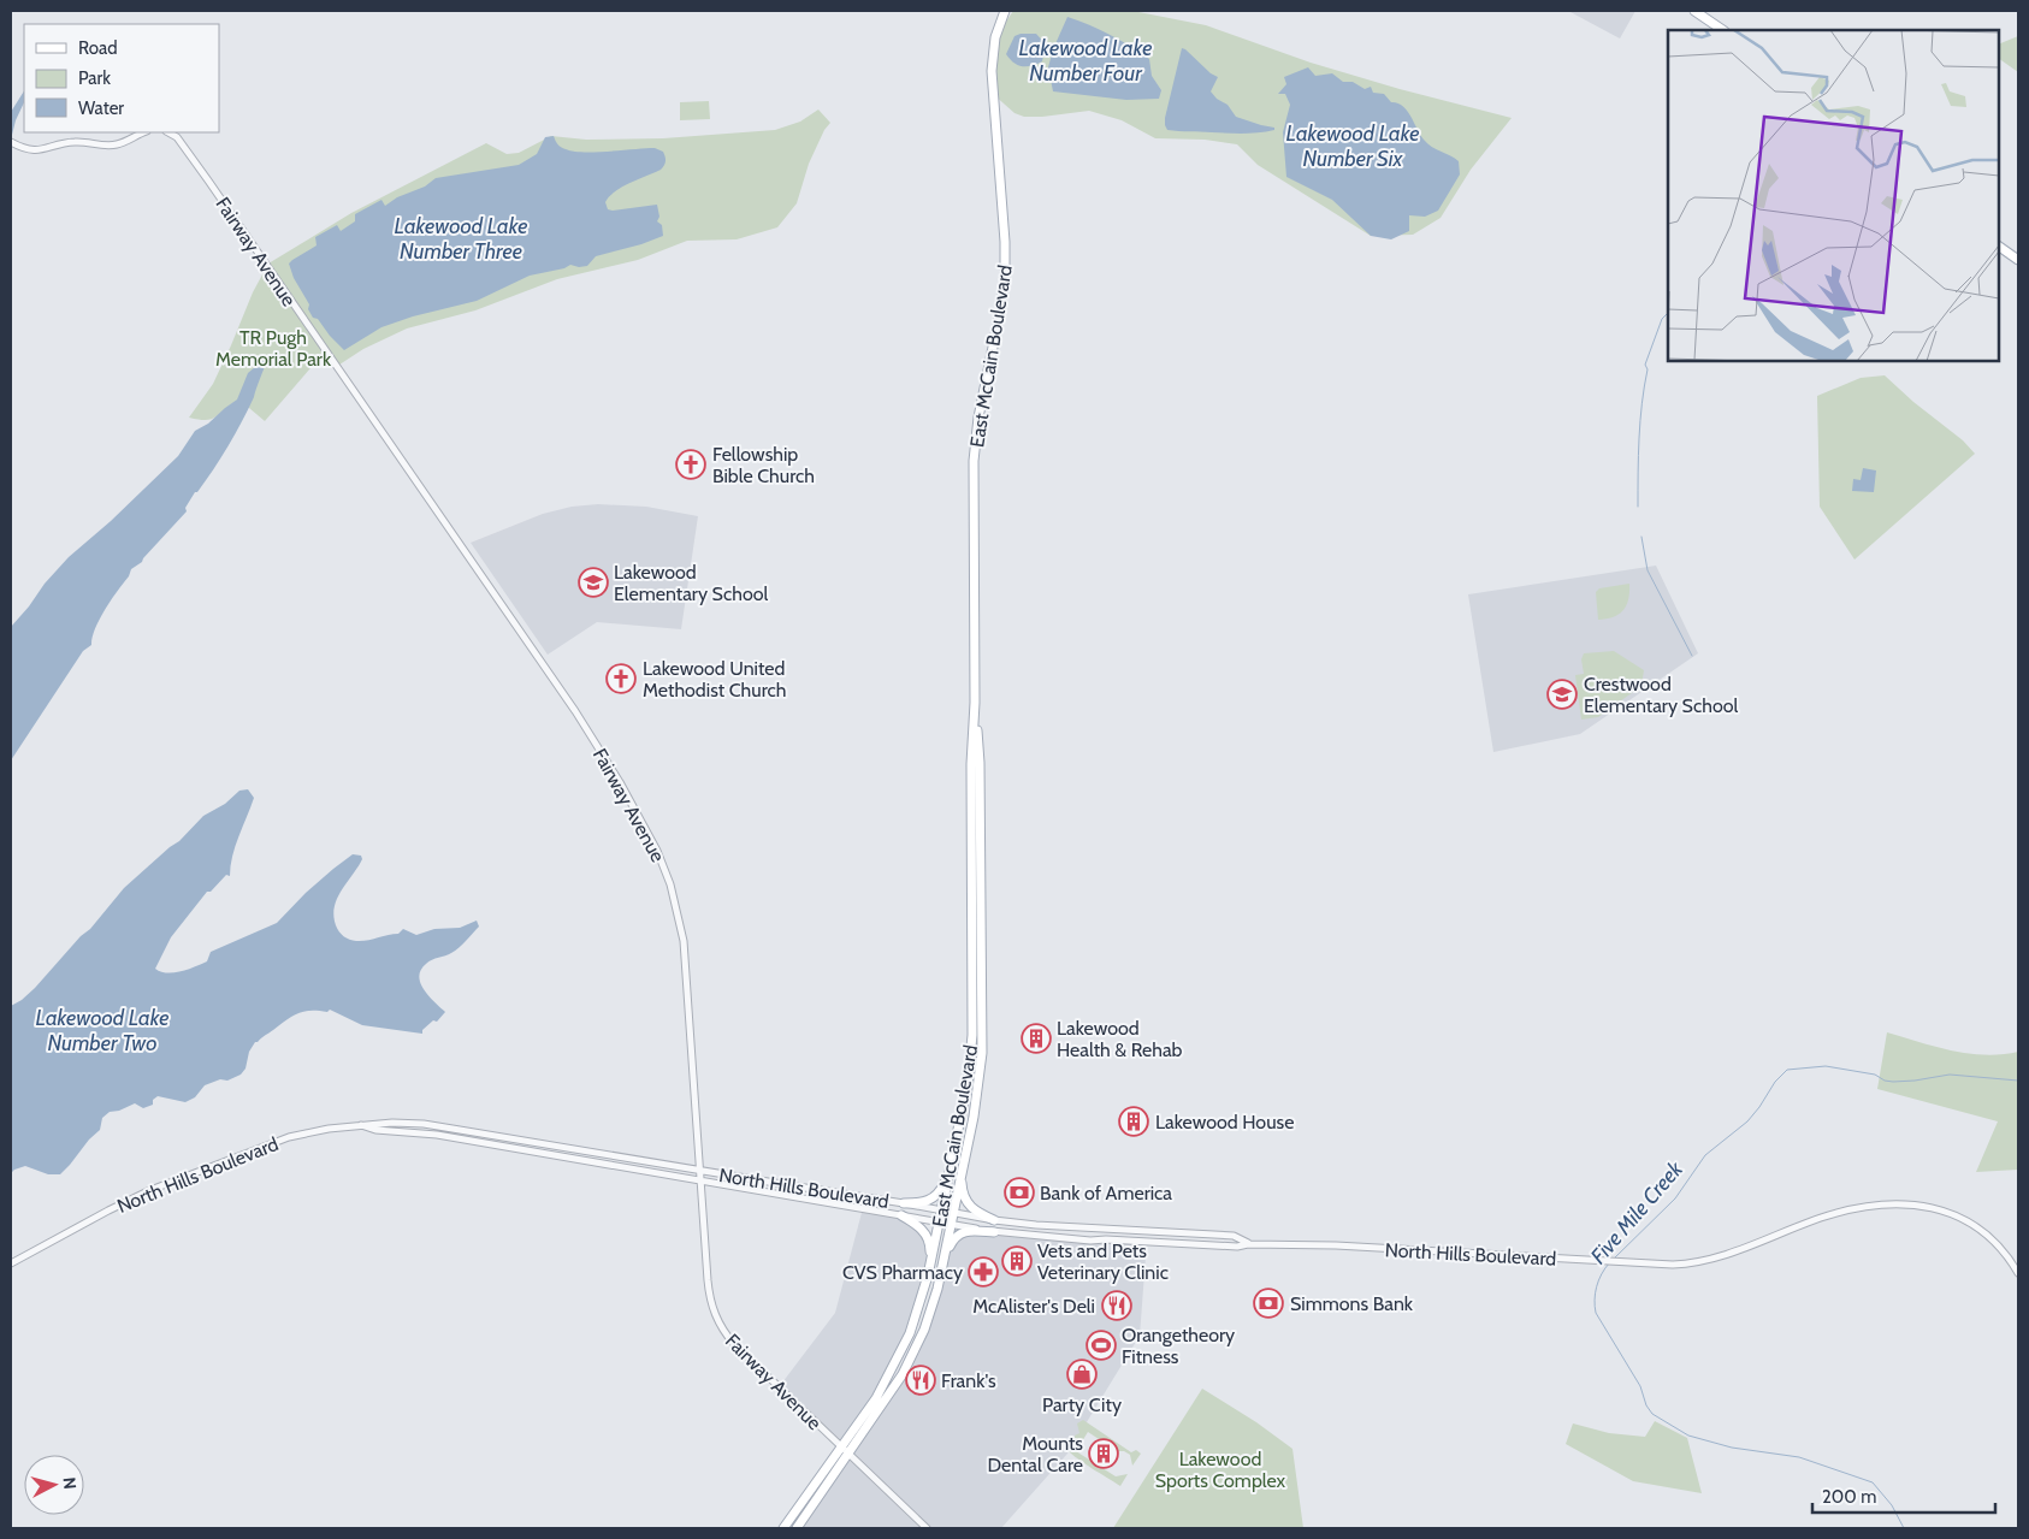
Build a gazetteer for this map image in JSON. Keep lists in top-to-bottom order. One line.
{"streets":{"main road":["East McCain Boulevard"],"street":["Fairway Avenue","North Hills Boulevard"]},"crossings":[["Fairway Avenue","East McCain Boulevard"],["Fairway Avenue","North Hills Boulevard"],["East McCain Boulevard","North Hills Boulevard"]],"water":["Lakewood Lake Number Four","Lakewood Lake Number Six","Lakewood Lake Number Three","Lakewood Lake Number Two","Five Mile Creek"],"parks":["TR Pugh Memorial Park","Lakewood Sports Complex"],"places":{"church":["Fellowship Bible Church","Lakewood United Methodist Church"],"school or university":["Lakewood Elementary School","Crestwood Elementary School"],"building":["Lakewood Health & Rehab","Lakewood House","Vets and Pets Veterinary Clinic","Mounts Dental Care"],"bank":["Bank of America","Simmons Bank"],"pharmacy":["CVS Pharmacy"],"restaurant":["McAlister's Deli","Frank's"],"sports":["Orangetheory Fitness"],"shop":["Party City"]},"legend":["Road","Park","Water"],"scale_bar":"200 m","north":"right"}
